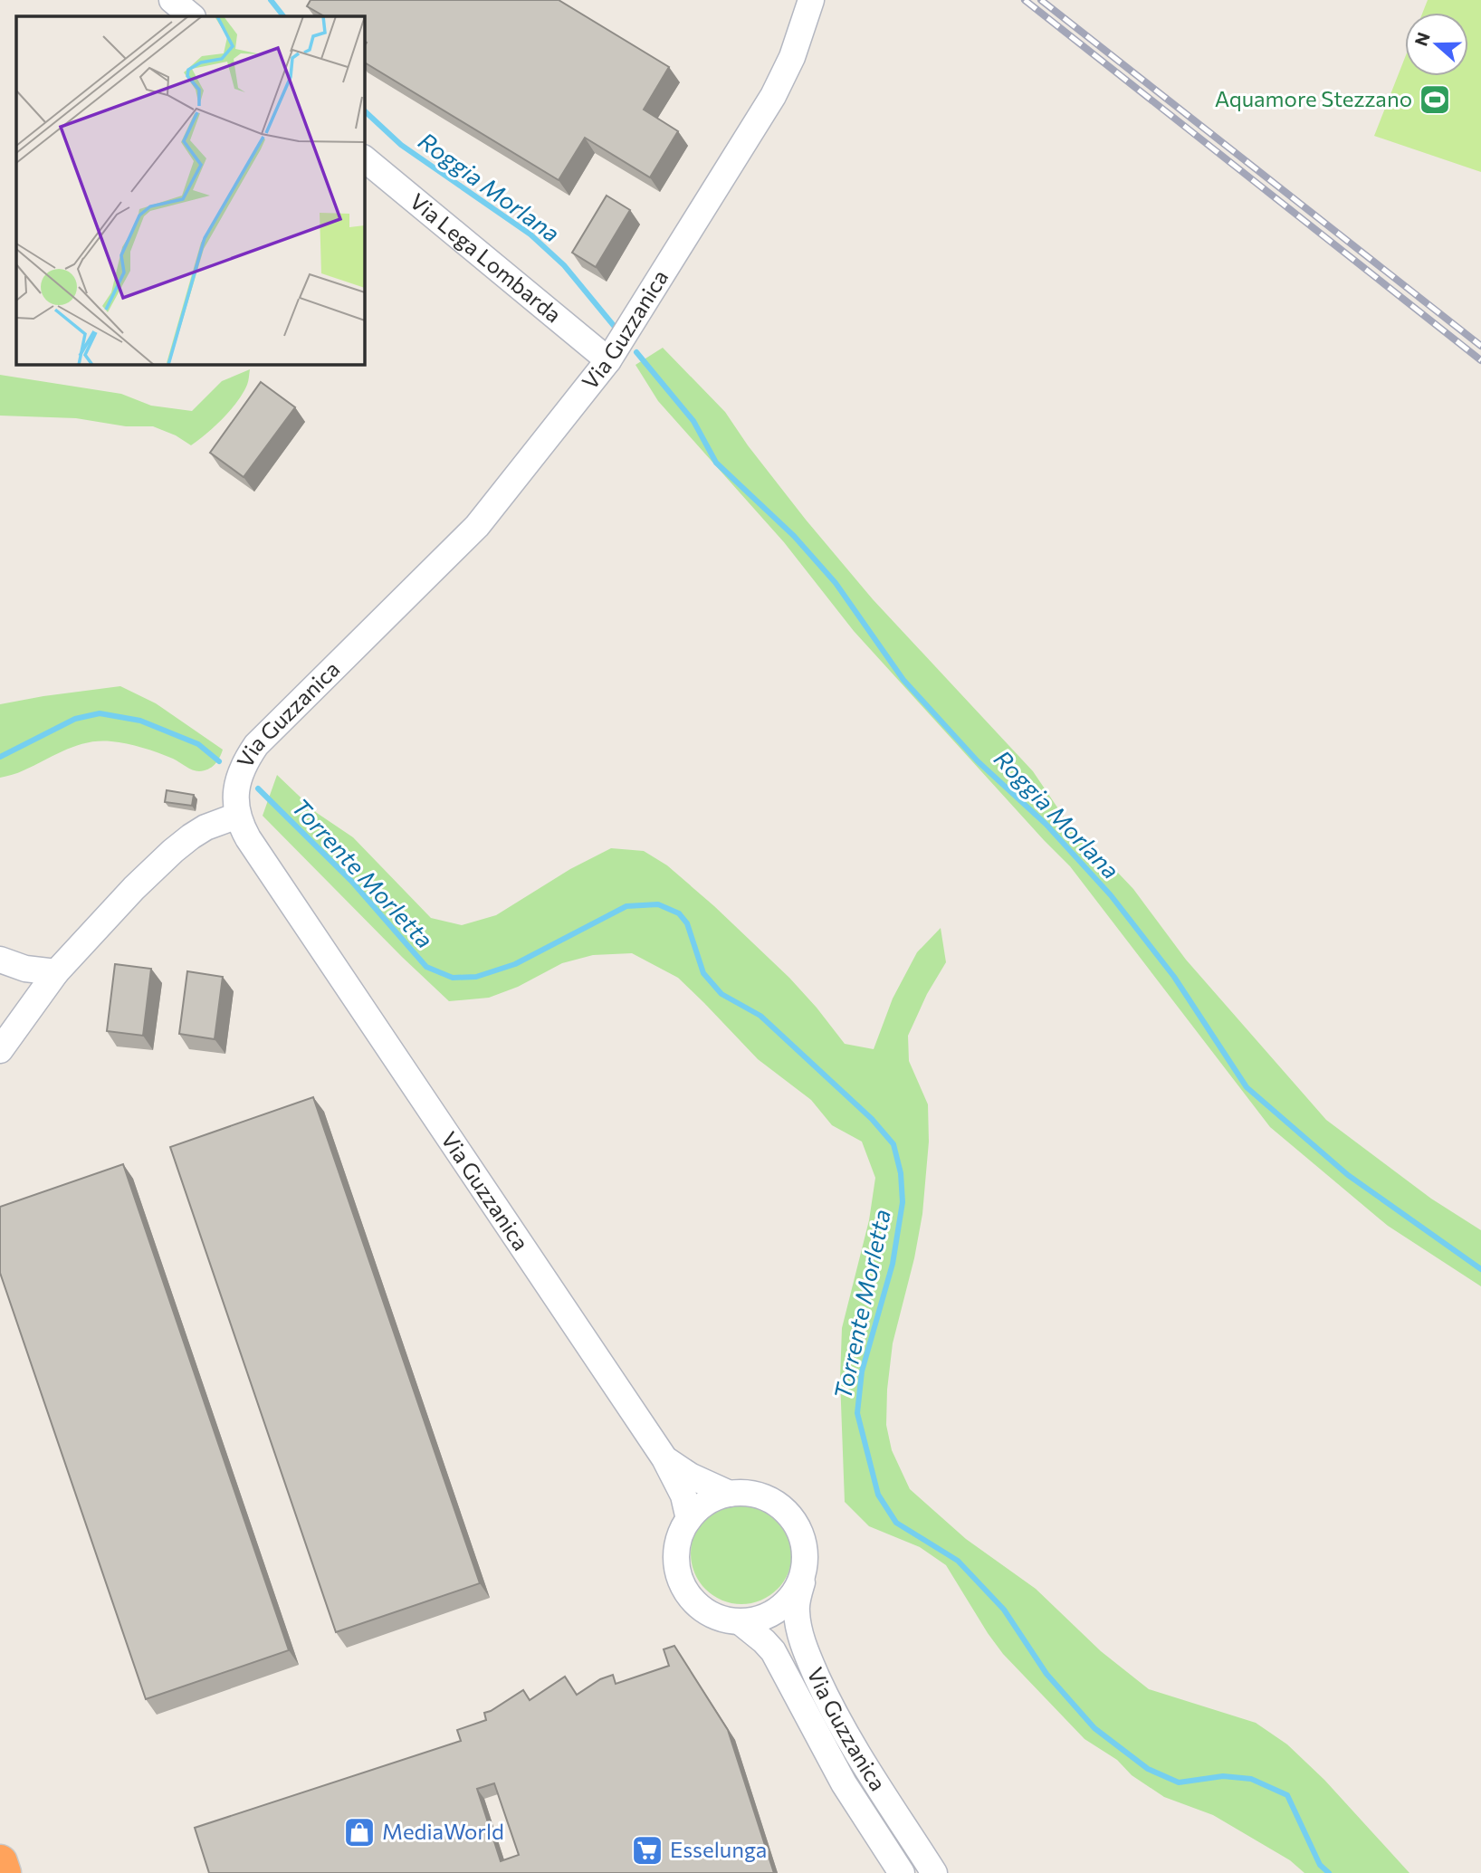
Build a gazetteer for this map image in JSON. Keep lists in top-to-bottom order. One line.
{"streets":{"street":["Via Lega Lombarda","Via Guzzanica"]},"crossings":[["Via Lega Lombarda","Via Guzzanica"]],"water":["Roggia Morlana","Torrente Morletta"],"places":{"sports":["Aquamore Stezzano"],"shop":["MediaWorld"],"supermarket":["Esselunga"]},"north":"left"}
